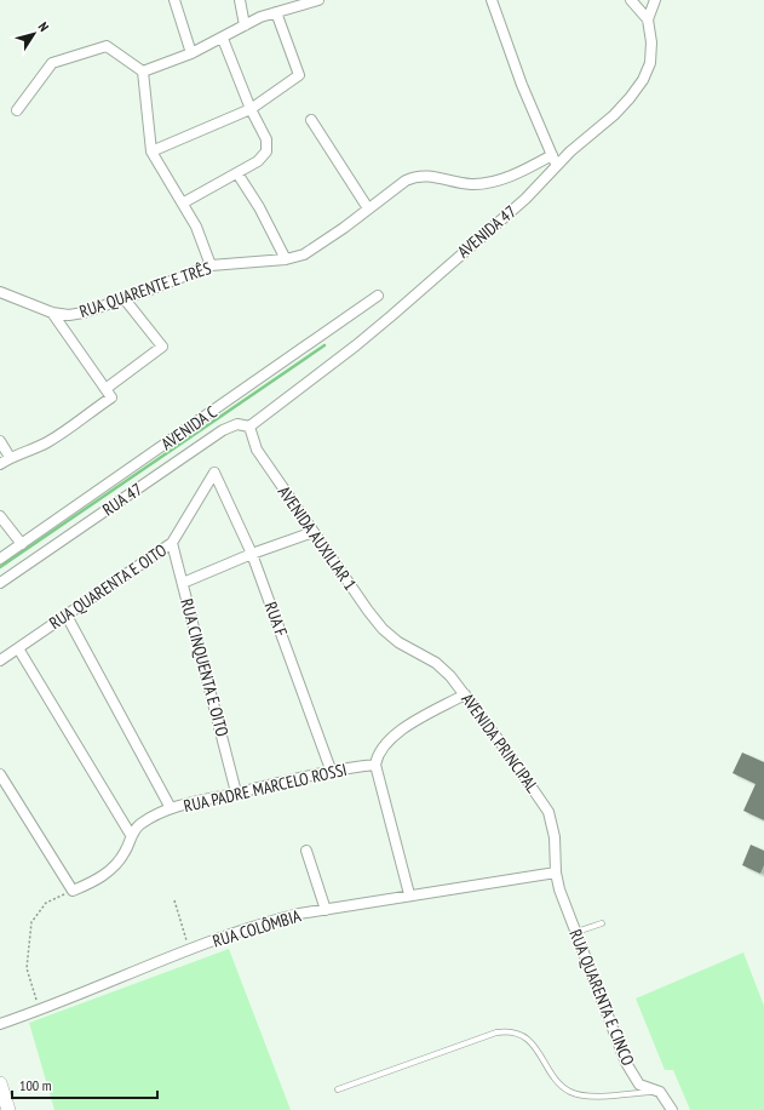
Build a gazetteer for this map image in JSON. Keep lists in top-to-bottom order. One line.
{"streets":{"street":["AVENIDA 47","RUA QUARENTE E TRÊS","AVENIDA C","RUA 47","AVENIDA AUXILIAR 1","RUA QUARENTA E OITO","RUA F","RUA CINQUENTA E OITO","AVENIDA PRINCIPAL","RUA PADRE MARCELO ROSSI","RUA COLÔMBIA","RUA QUARENTA E CINCO"]},"crossings":[["AVENIDA 47","RUA QUARENTE E TRÊS"],["AVENIDA 47","RUA 47"],["AVENIDA 47","AVENIDA AUXILIAR 1"],["RUA 47","AVENIDA AUXILIAR 1"],["AVENIDA AUXILIAR 1","AVENIDA PRINCIPAL"],["RUA QUARENTA E OITO","RUA F"],["RUA QUARENTA E OITO","RUA CINQUENTA E OITO"],["RUA F","RUA PADRE MARCELO ROSSI"],["RUA CINQUENTA E OITO","RUA PADRE MARCELO ROSSI"],["AVENIDA PRINCIPAL","RUA COLÔMBIA"],["AVENIDA PRINCIPAL","RUA QUARENTA E CINCO"]],"scale_bar":"100 m","north":"top right"}
